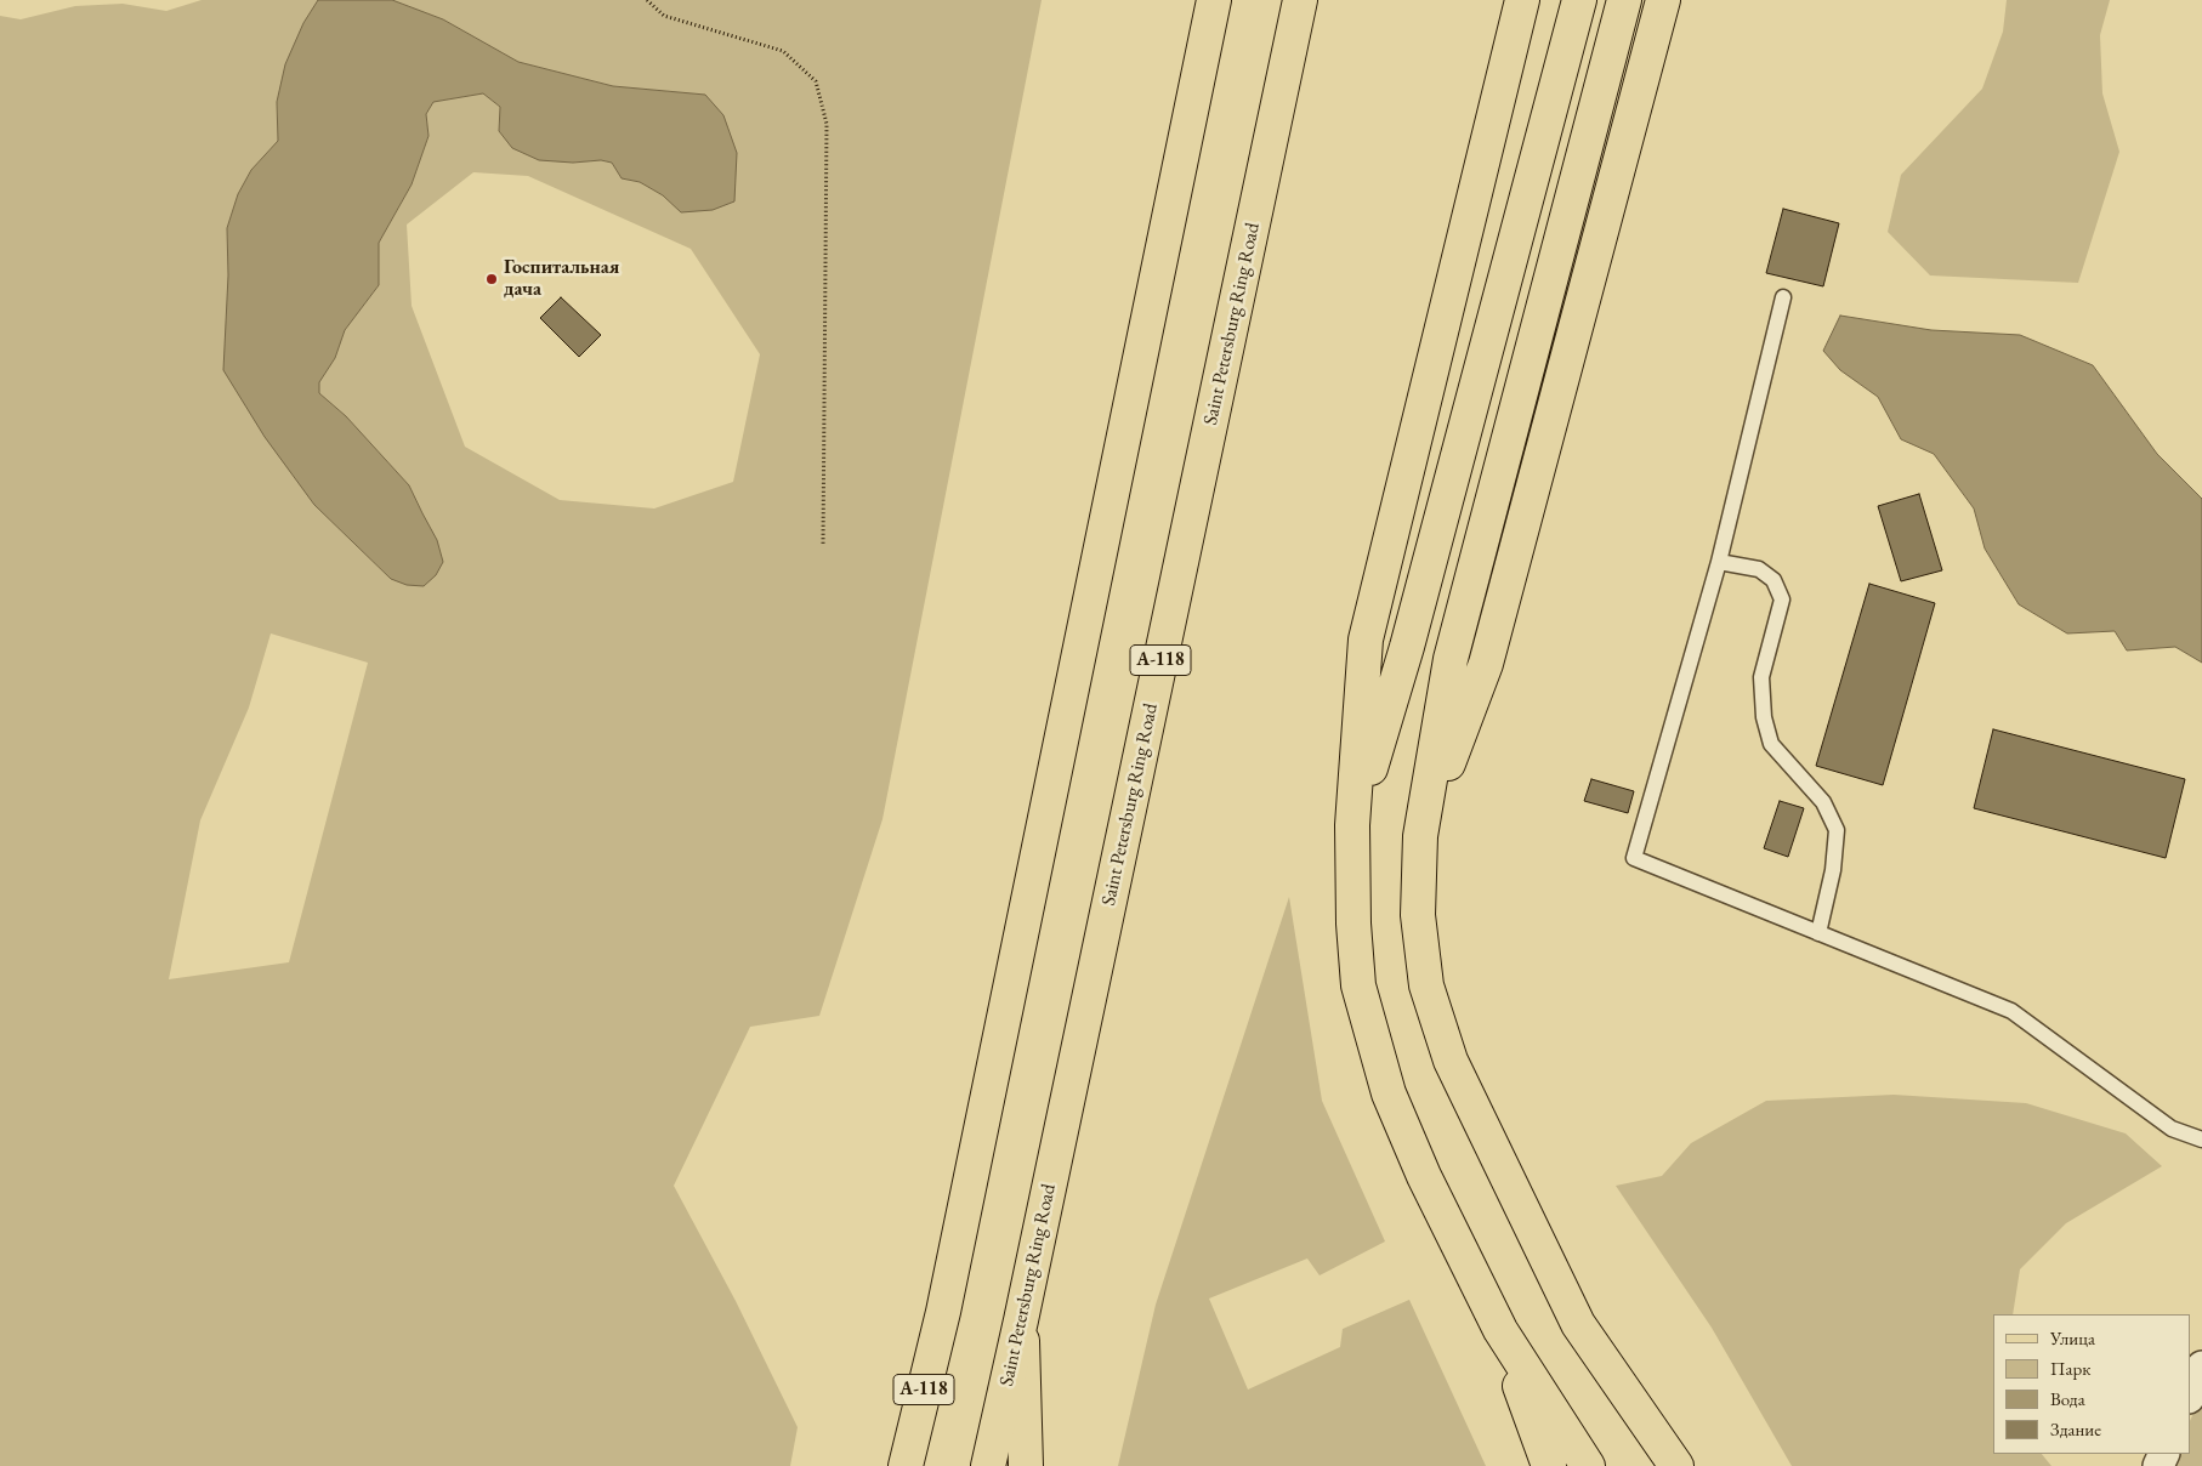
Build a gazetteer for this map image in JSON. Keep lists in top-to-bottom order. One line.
{"streets":{"main road":["Saint Petersburg Ring Road","А-118"]},"places":["Госпитальная дача"],"legend":["Улица","Парк","Вода","Здание"]}
